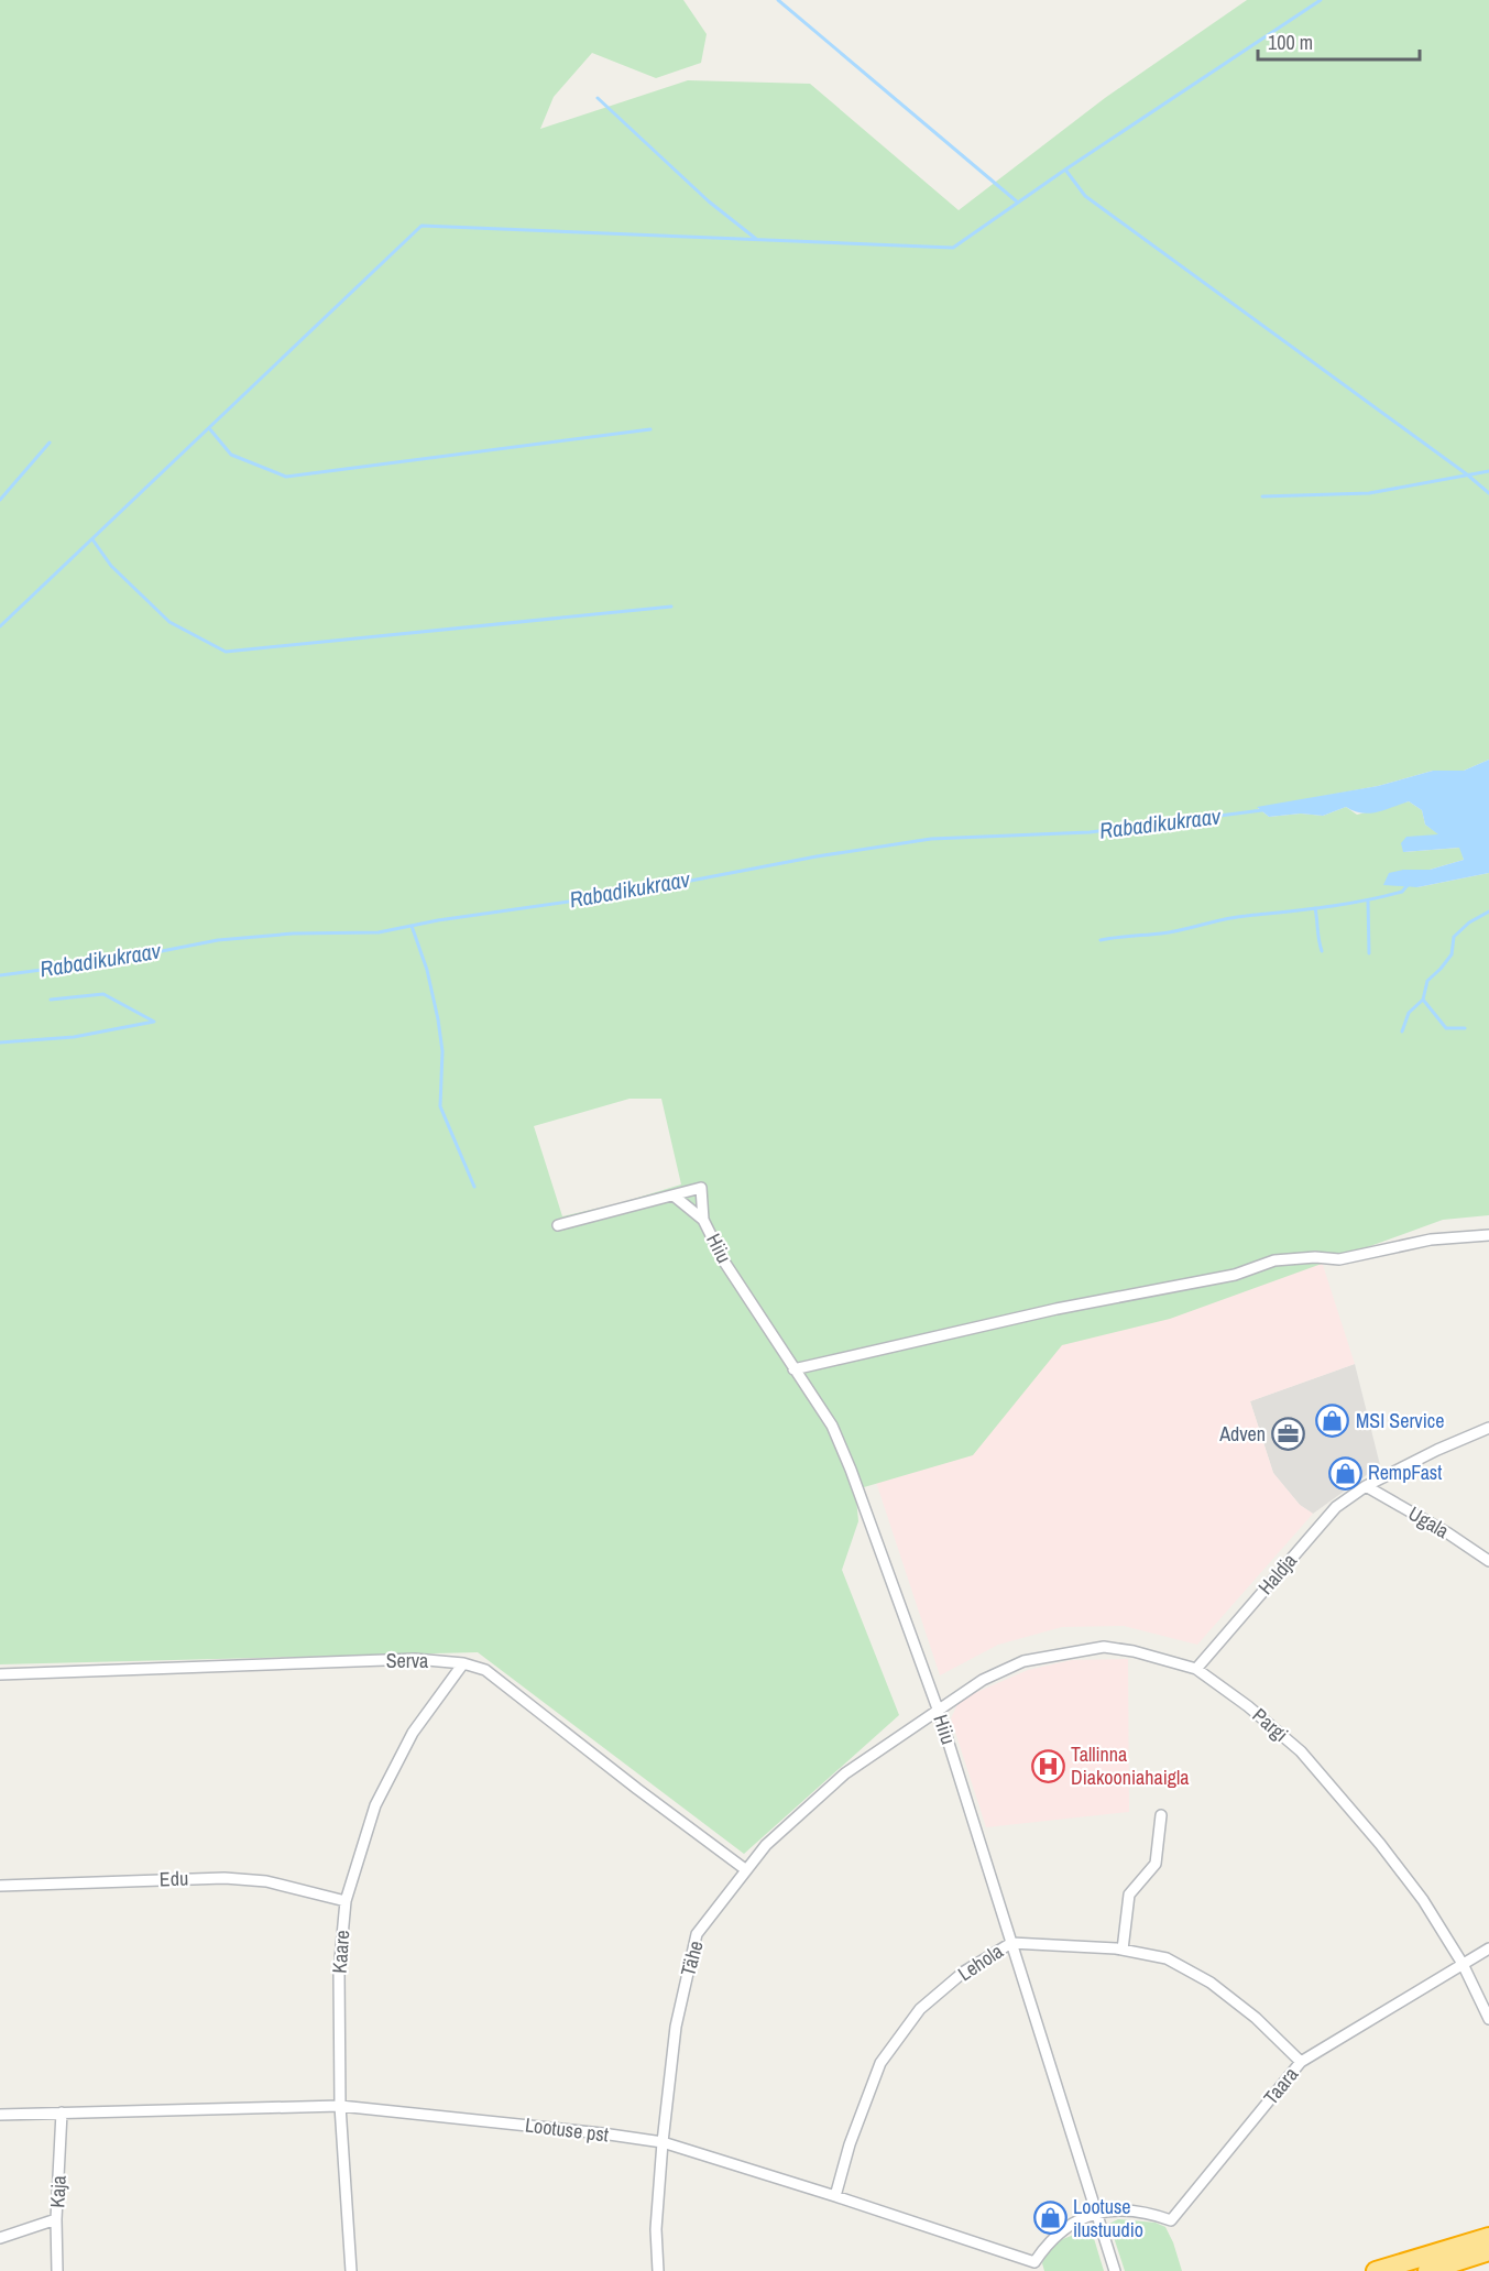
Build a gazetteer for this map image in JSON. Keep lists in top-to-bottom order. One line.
{"streets":{"street":["Hiiu","Ugala","Haldja","Serva","Pargi","Edu","Kaare","Tähe","Lehola","Taara","Lootuse pst","Kaja"]},"crossings":[["Hiiu","Pargi"],["Hiiu","Tähe"],["Hiiu","Lehola"],["Hiiu","Taara"],["Hiiu","Lootuse pst"],["Ugala","Haldja"],["Haldja","Pargi"],["Serva","Kaare"],["Serva","Tähe"],["Pargi","Tähe"],["Pargi","Taara"],["Edu","Kaare"],["Kaare","Lootuse pst"],["Tähe","Lootuse pst"],["Lehola","Taara"],["Lehola","Lootuse pst"],["Taara","Lootuse pst"],["Lootuse pst","Kaja"]],"water":["Rabadikukraav"],"places":{"shop":["MSI Service","RempFast","Lootuse ilustuudio"],"office":["Adven"],"hospital":["Tallinna Diakooniahaigla"]},"scale_bar":"100 m"}
